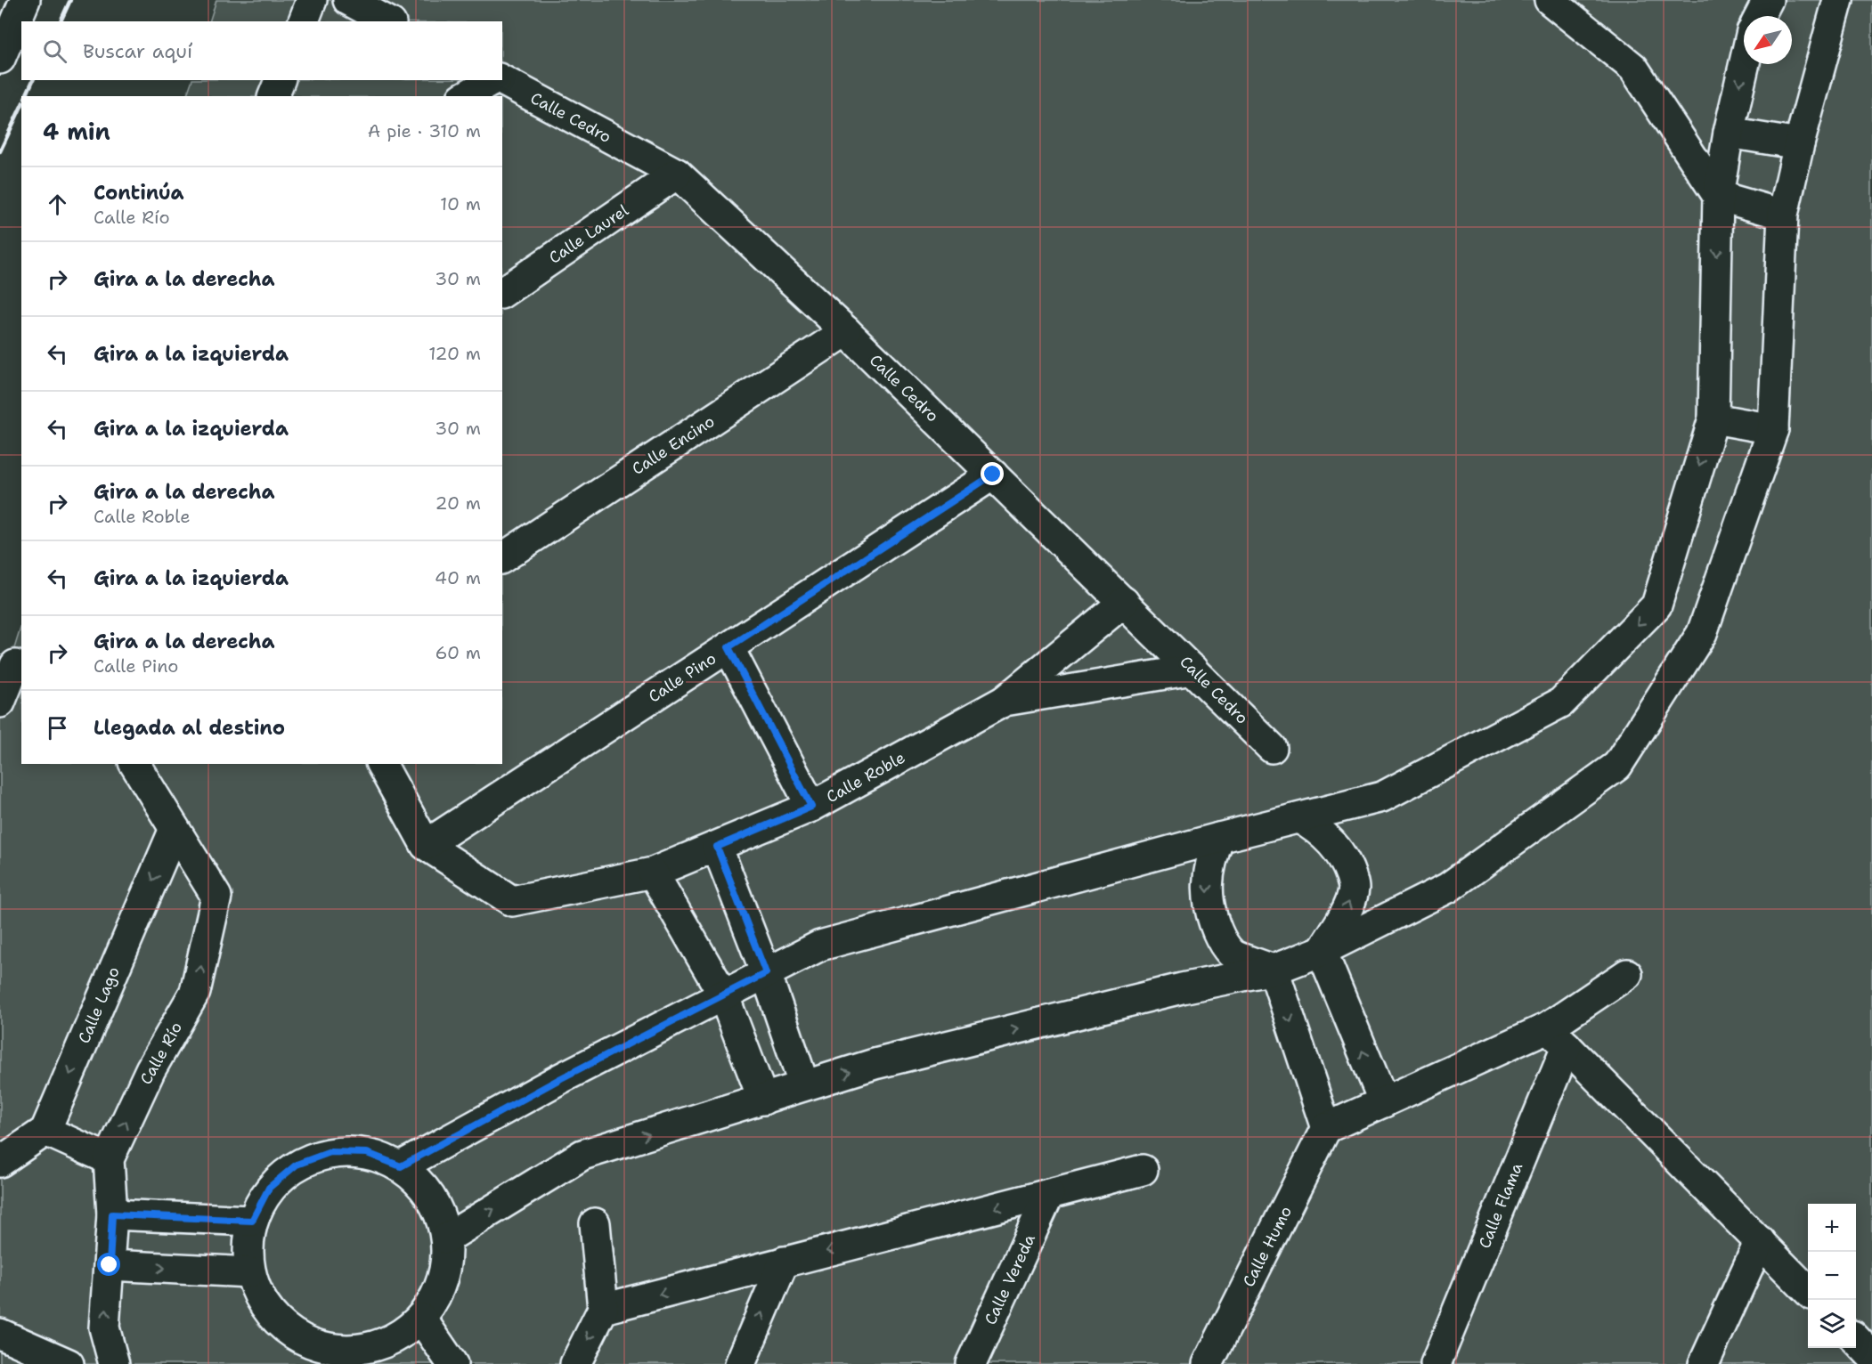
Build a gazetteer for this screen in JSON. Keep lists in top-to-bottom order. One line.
{"streets":{"street":["Calle Cedro","Calle Laurel","Calle Encino","Calle Pino","Calle Roble","Calle Lago","Calle Río","Calle Flama","Calle Humo","Calle Vereda"]},"crossings":[["Calle Cedro","Calle Laurel"],["Calle Cedro","Calle Encino"],["Calle Cedro","Calle Pino"],["Calle Cedro","Calle Roble"],["Calle Pino","Calle Roble"],["Calle Lago","Calle Río"]],"one_way":["Calle Lago","Calle Río"],"north":"bottom left","page":{"search":"Buscar aquí","heading":["4 min","A pie · 310 m"],"list":[["Continúa","Calle Río","10 m"],["Gira a la derecha","30 m"],["Gira a la izquierda","120 m"],["Gira a la izquierda","30 m"],["Gira a la derecha","Calle Roble","20 m"],["Gira a la izquierda","40 m"],["Gira a la derecha","Calle Pino","60 m"],"Llegada al destino"],"map_buttons":["+","−"]}}
